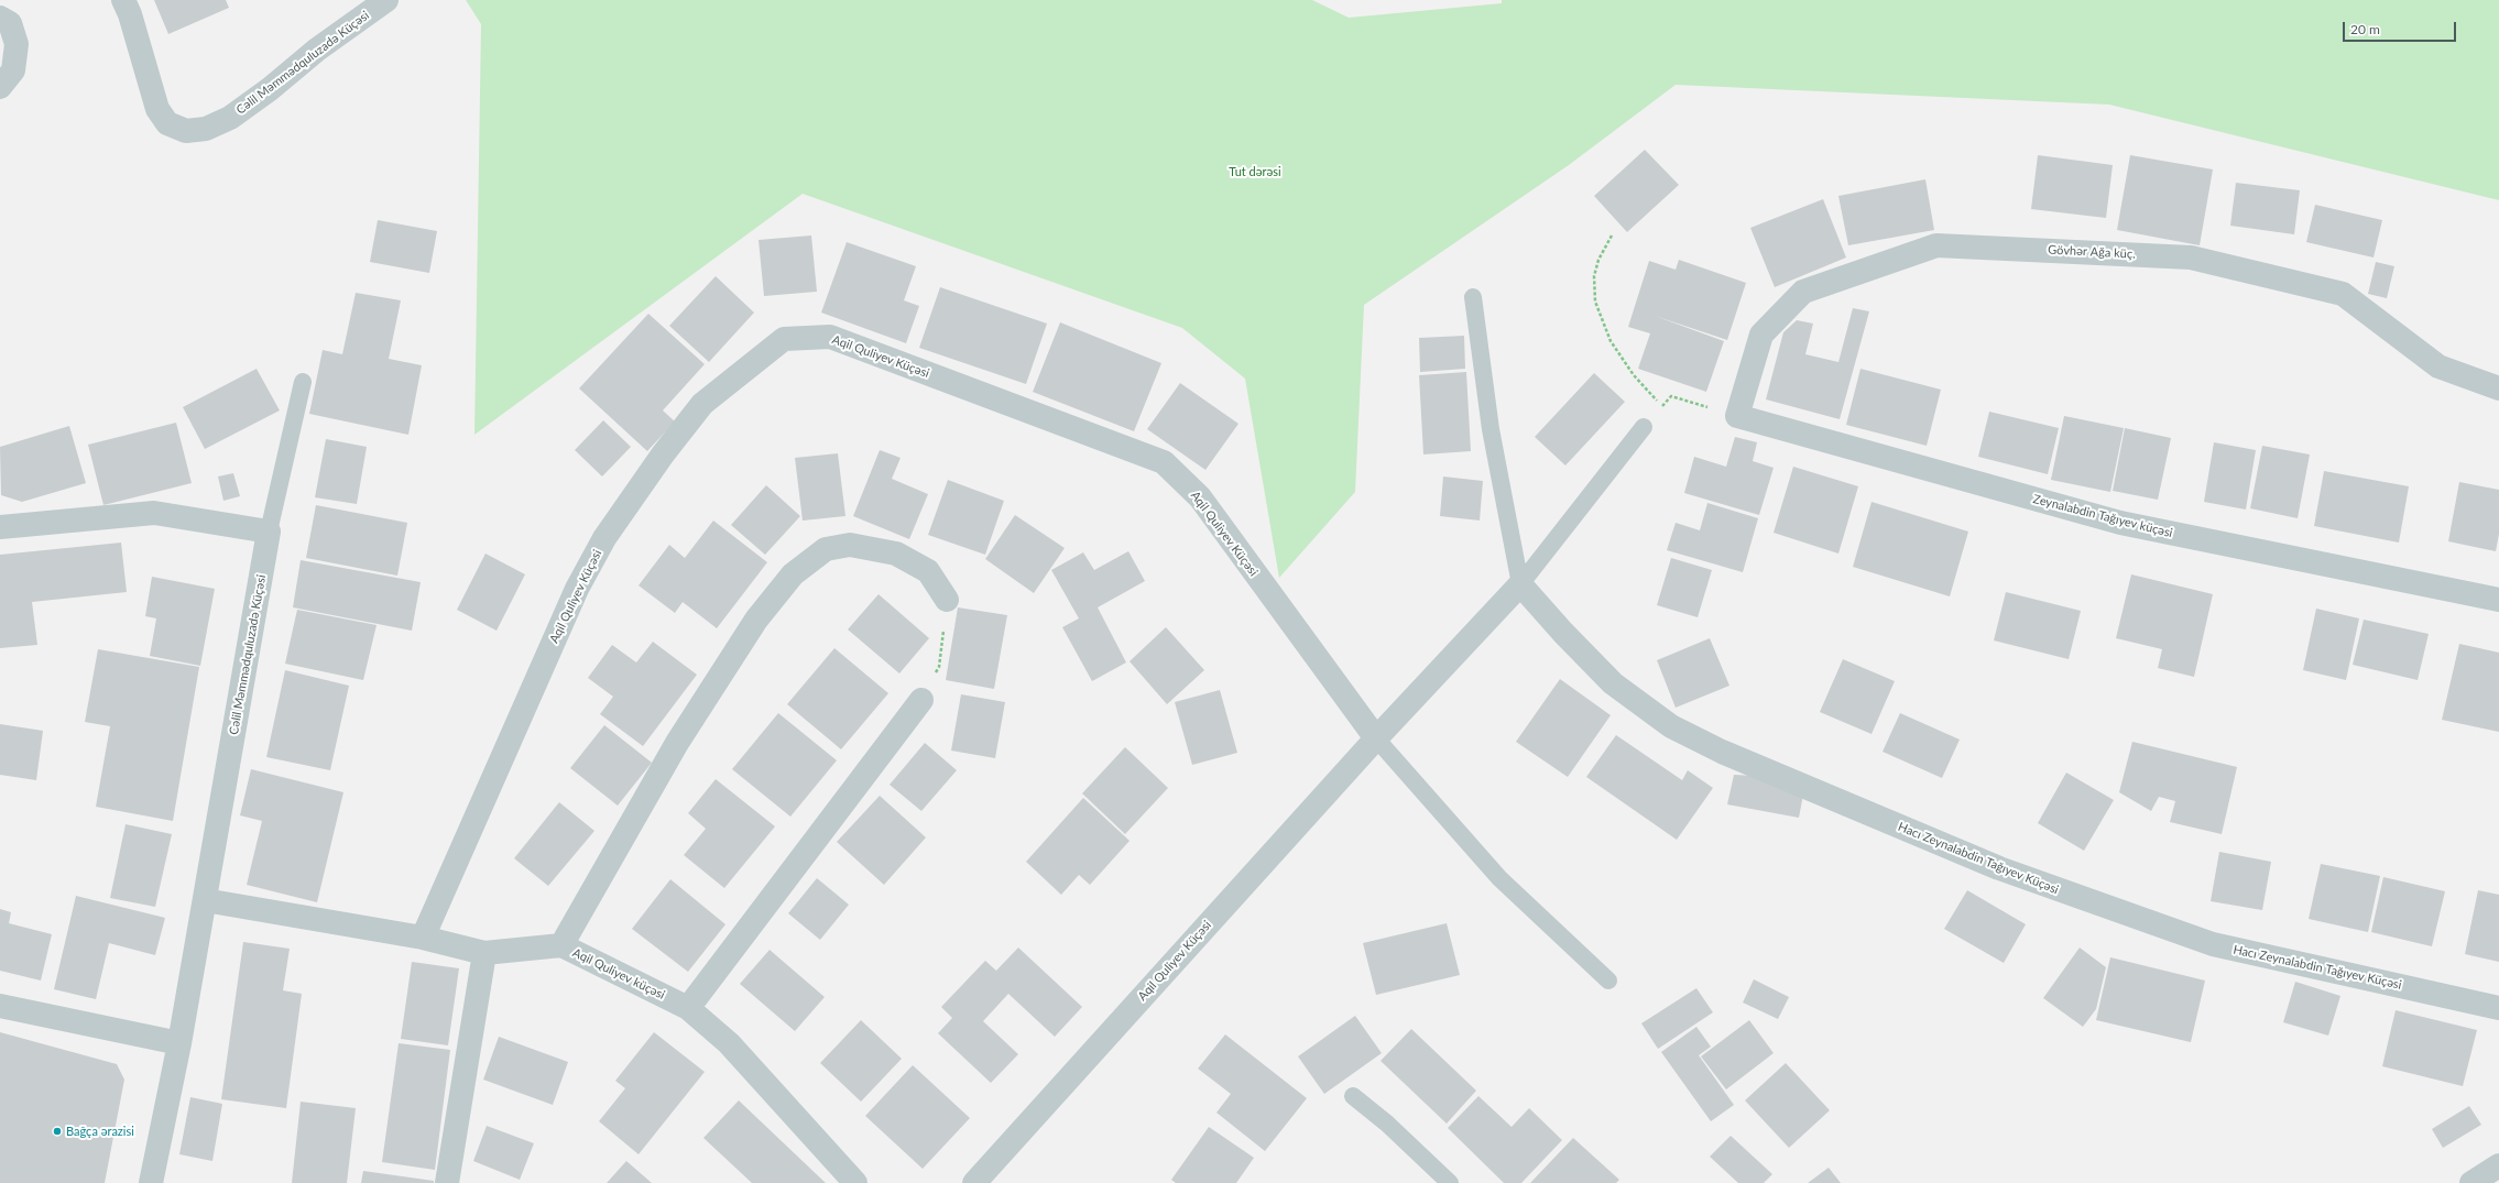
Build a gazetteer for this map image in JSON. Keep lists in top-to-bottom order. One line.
{"streets":{"street":["Cəlil Məmmədquluzadə Küçəsi","Gövhər Ağa küç.","Aqil Quliyev Küçəsi","Zeynalabdin Tağıyev küçəsi","Hacı Zeynalabdin Tağıyev Küçəsi","Aqil Quliyev küçəsi"]},"crossings":[["Cəlil Məmmədquluzadə Küçəsi","Aqil Quliyev küçəsi"],["Gövhər Ağa küç.","Zeynalabdin Tağıyev küçəsi"],["Aqil Quliyev Küçəsi","Hacı Zeynalabdin Tağıyev Küçəsi"],["Aqil Quliyev Küçəsi","Aqil Quliyev küçəsi"]],"parks":["Tut dərəsi"],"places":["Bağça ərazisi"],"scale_bar":"20 m"}
